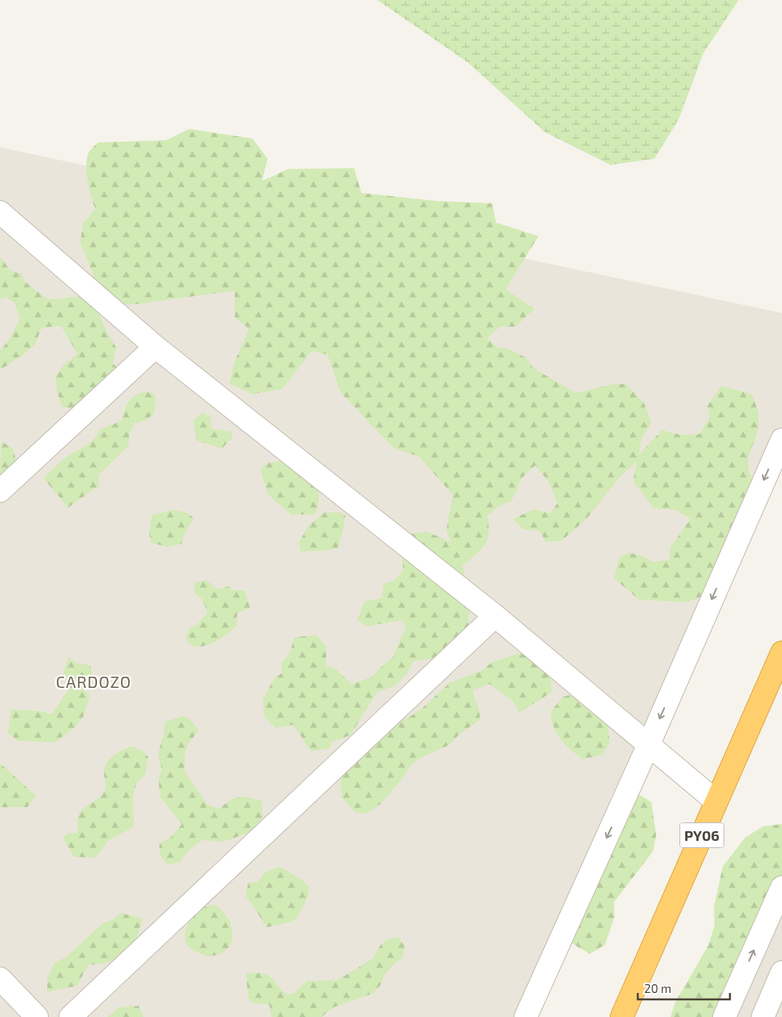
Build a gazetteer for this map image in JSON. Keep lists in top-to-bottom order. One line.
{"streets":{"highway":["PY06"]},"districts":["CARDOZO"],"scale_bar":"20 m"}
